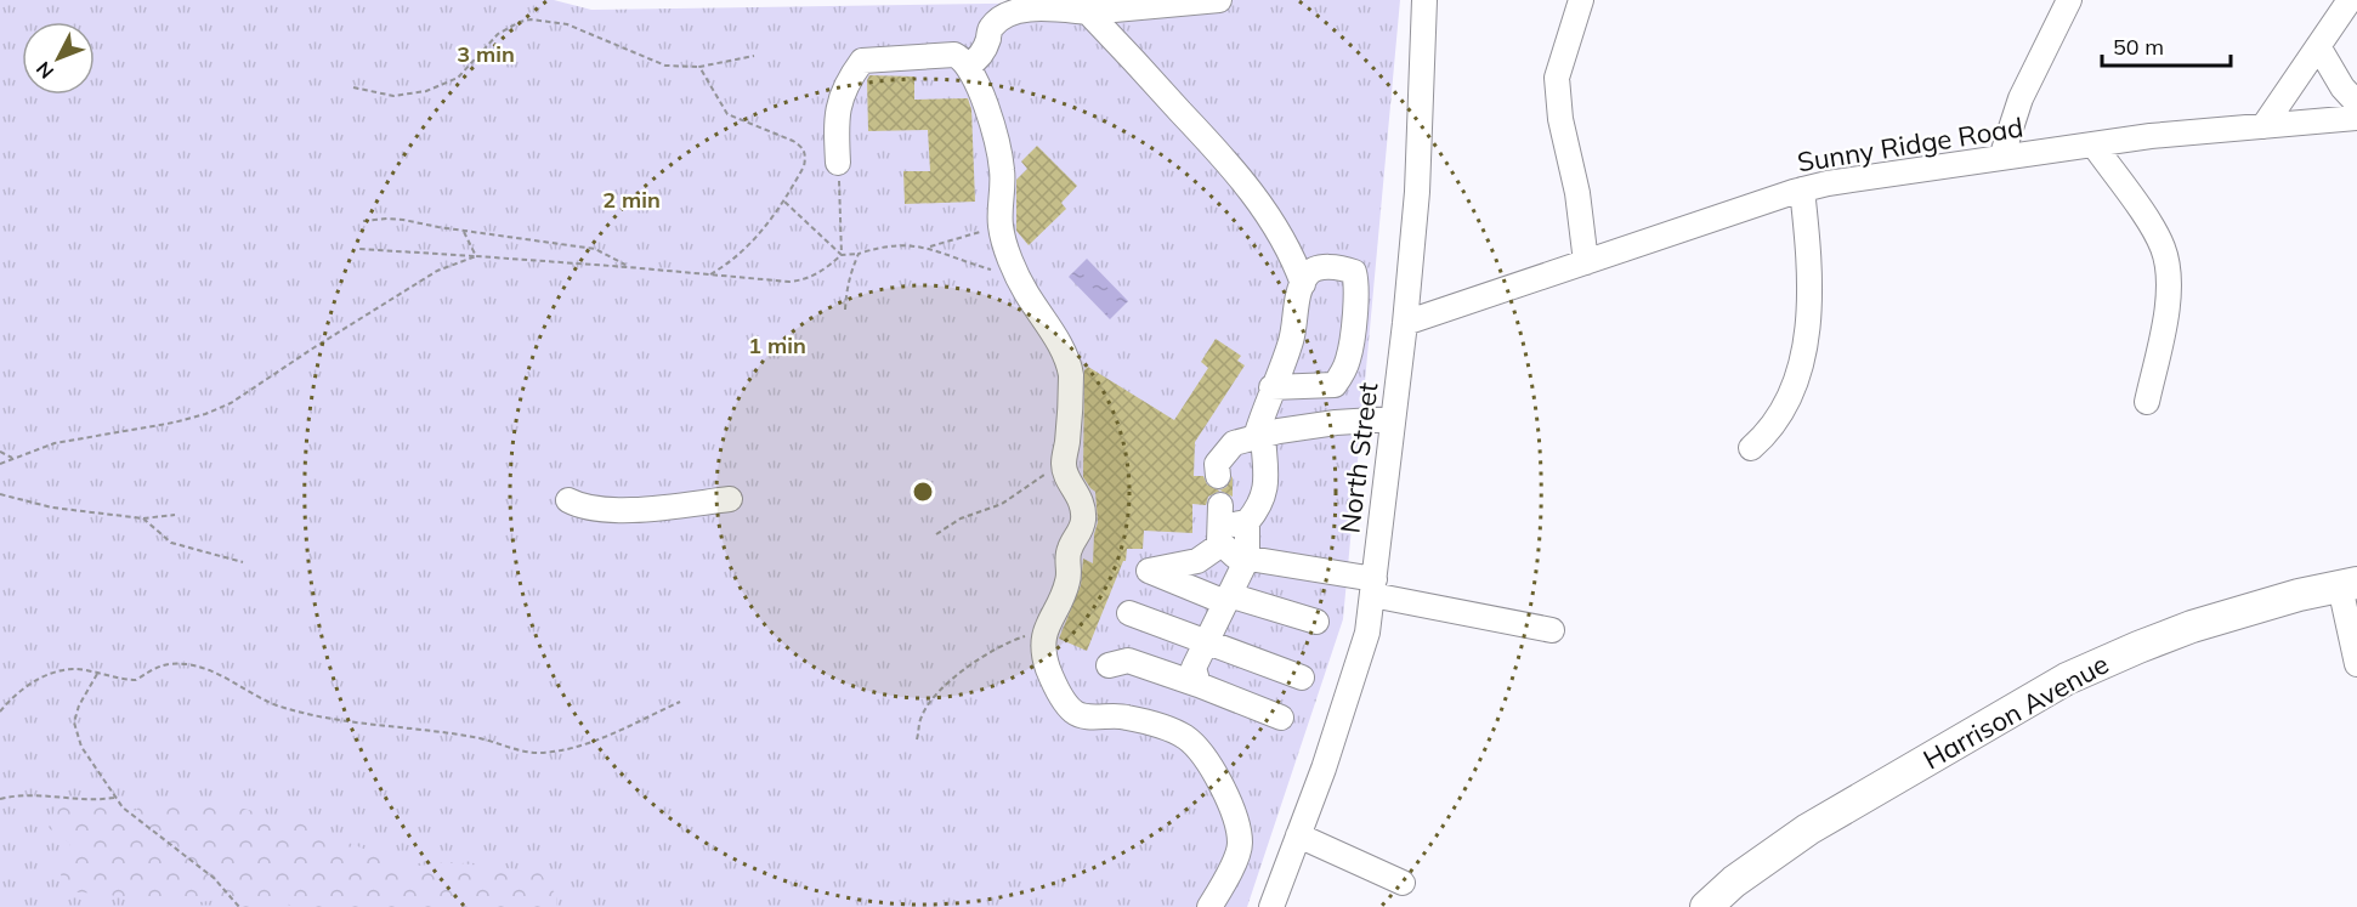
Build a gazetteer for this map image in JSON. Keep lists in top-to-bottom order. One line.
{"streets":{"main road":["Harrison Avenue"],"street":["Sunny Ridge Road","North Street"]},"crossings":[["Sunny Ridge Road","North Street"]],"scale_bar":"50 m","north":"bottom left","rings":["3 min","2 min","1 min"]}
